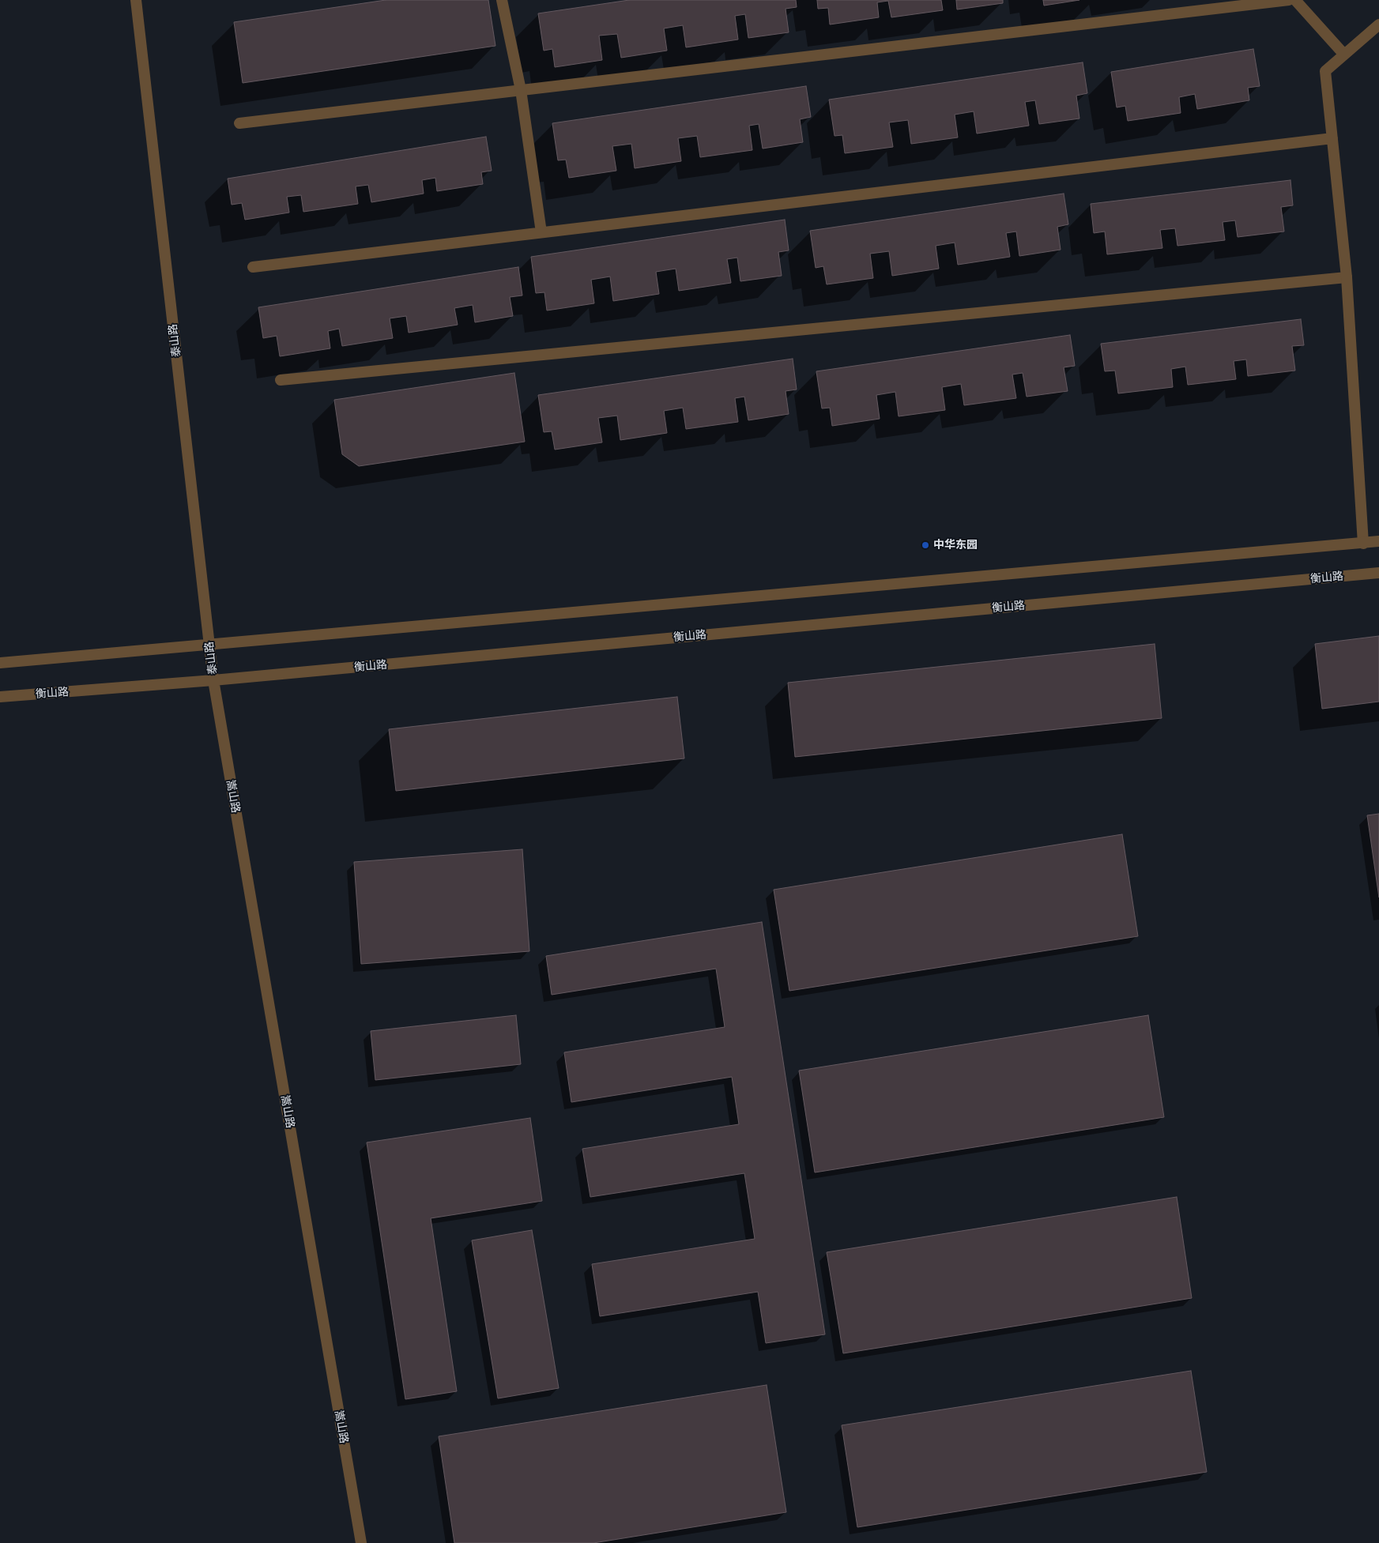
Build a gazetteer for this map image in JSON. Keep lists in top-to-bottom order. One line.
{"streets":{"street":["泰山路","衡山路","嵩山路"]},"crossings":[["泰山路","衡山路"],["泰山路","嵩山路"],["衡山路","嵩山路"]],"places":["中华东园"]}
